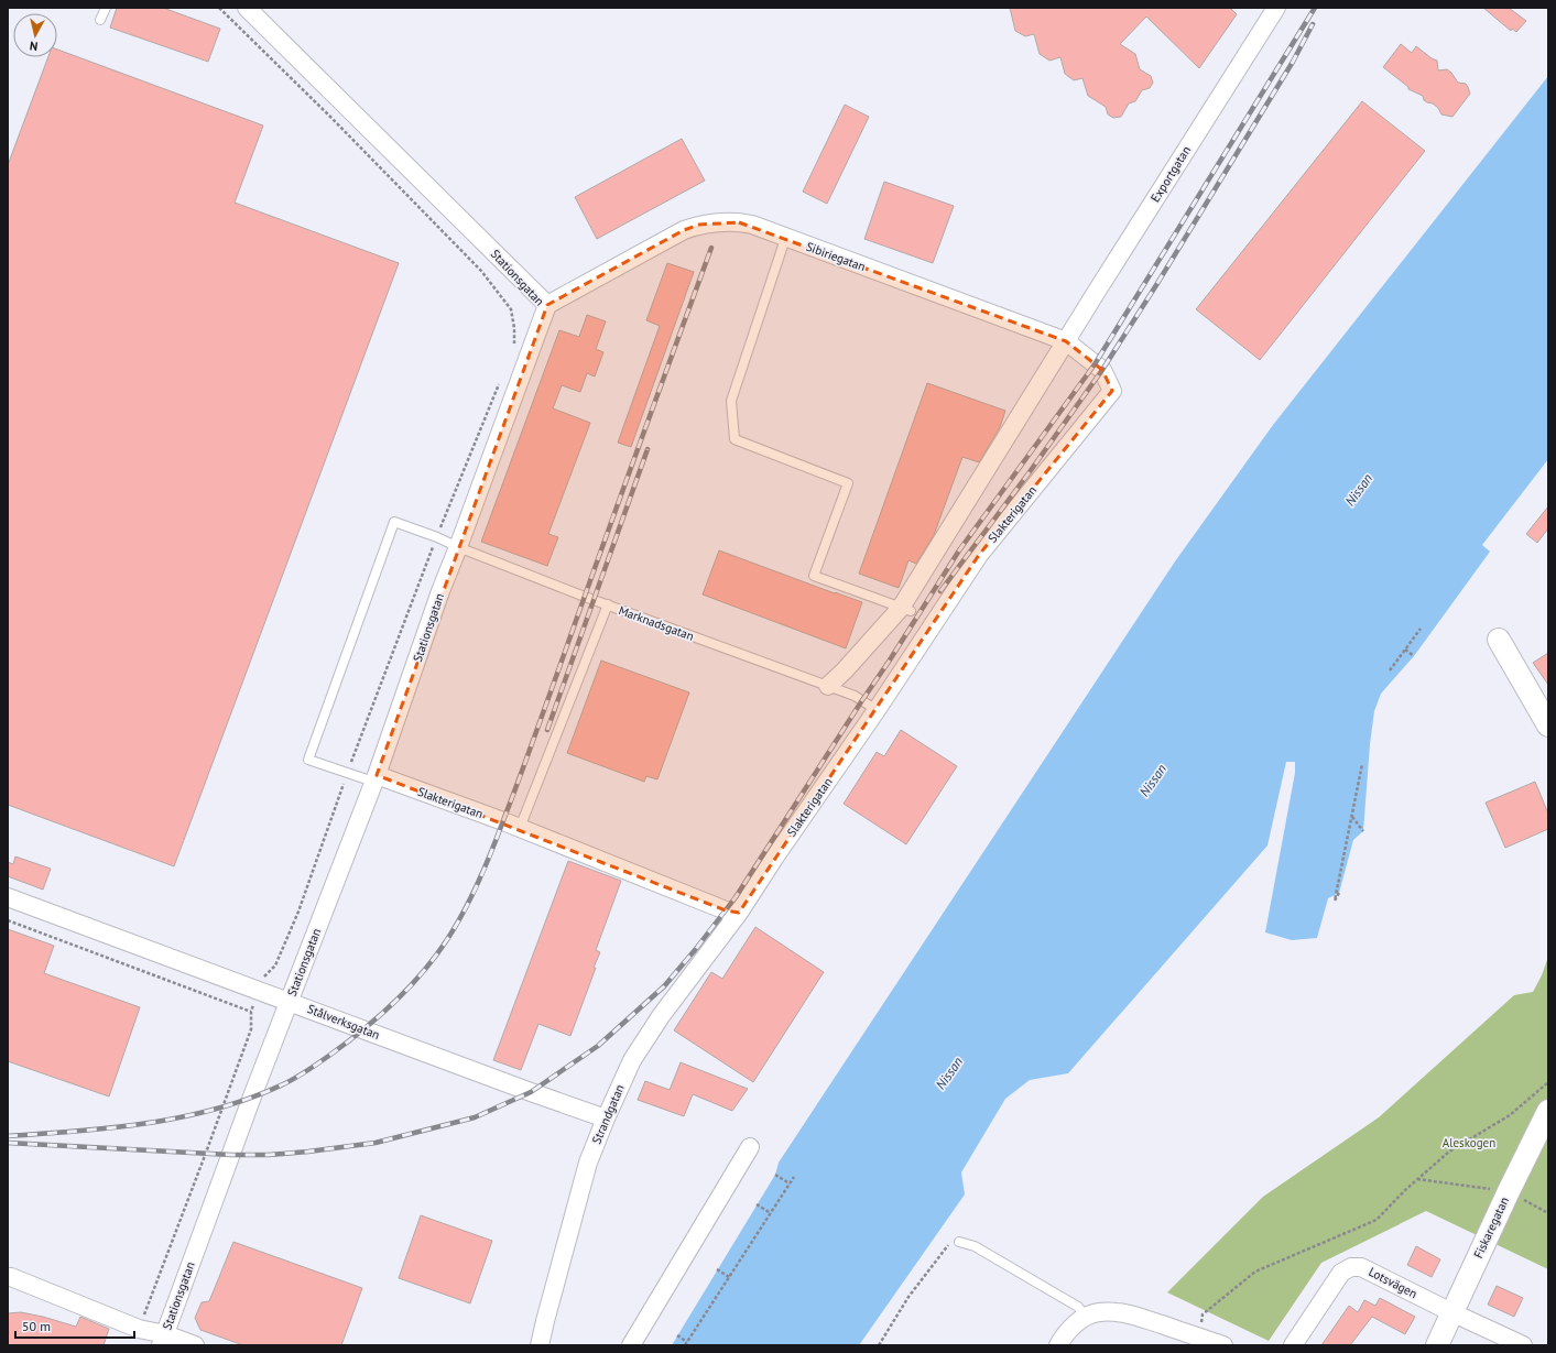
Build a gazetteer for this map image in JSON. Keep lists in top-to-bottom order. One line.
{"streets":{"street":["Exportgatan","Sibiriegatan","Stationsgatan","Slakterigatan","Stålverksgatan","Strandgatan","Fiskaregatan","Lotsvägen"],"lane":["Marknadsgatan"]},"crossings":[["Exportgatan","Sibiriegatan"],["Exportgatan","Marknadsgatan"],["Sibiriegatan","Stationsgatan"],["Sibiriegatan","Slakterigatan"],["Stationsgatan","Slakterigatan"],["Stationsgatan","Marknadsgatan"],["Stationsgatan","Stålverksgatan"],["Slakterigatan","Marknadsgatan"],["Slakterigatan","Strandgatan"],["Stålverksgatan","Strandgatan"],["Fiskaregatan","Lotsvägen"]],"water":["Nissan"],"parks":["Aleskogen"],"scale_bar":"50 m","north":"bottom"}
